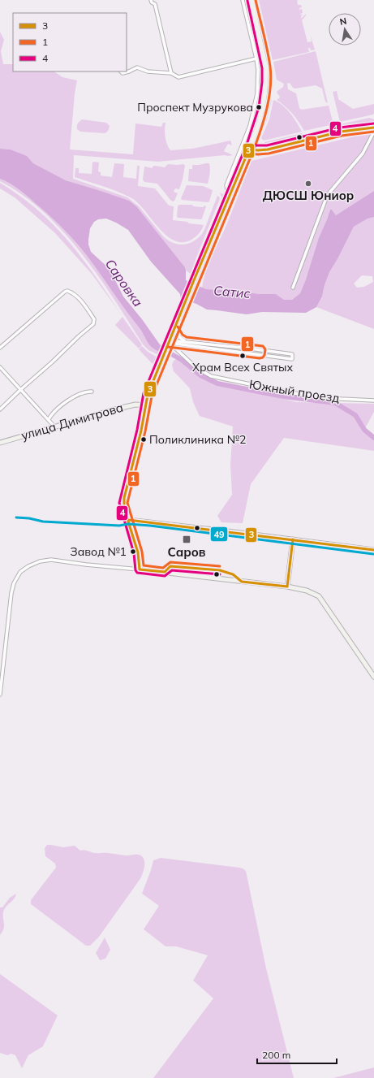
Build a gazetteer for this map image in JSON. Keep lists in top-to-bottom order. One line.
{"streets":{"main road":["улица Димитрова"],"street":["Южный проезд"]},"water":["Саровка","Сатис"],"places":{"other":["Проспект Музрукова","ДЮСШ Юниор","Храм Всех Святых","Поликлиника №2","Завод №1"],"transit":["Саров"]},"lines":["transit line 1","transit line 4","transit line 3","transit line 49"],"legend":["3","1","4"],"scale_bar":"200 m","north":"top"}
